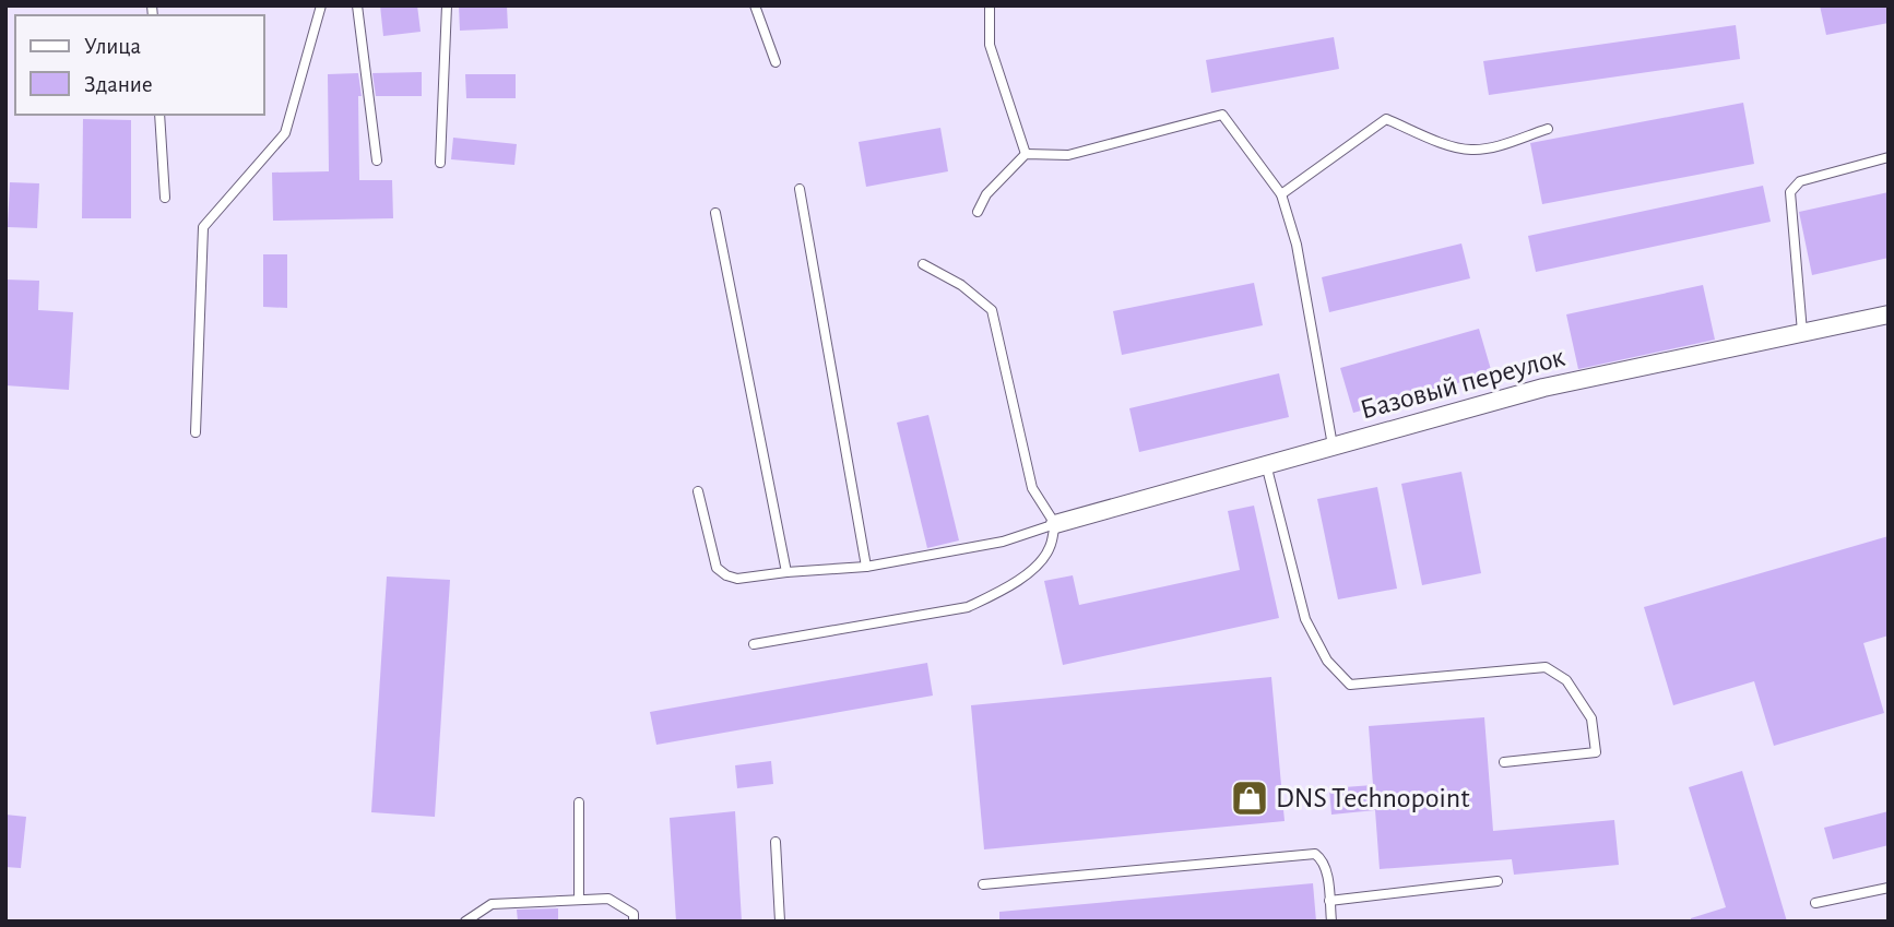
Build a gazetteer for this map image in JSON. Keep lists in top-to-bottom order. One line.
{"streets":{"street":["Базовый переулок"]},"places":{"shop":["DNS Technopoint"]},"legend":["Улица","Здание"]}
